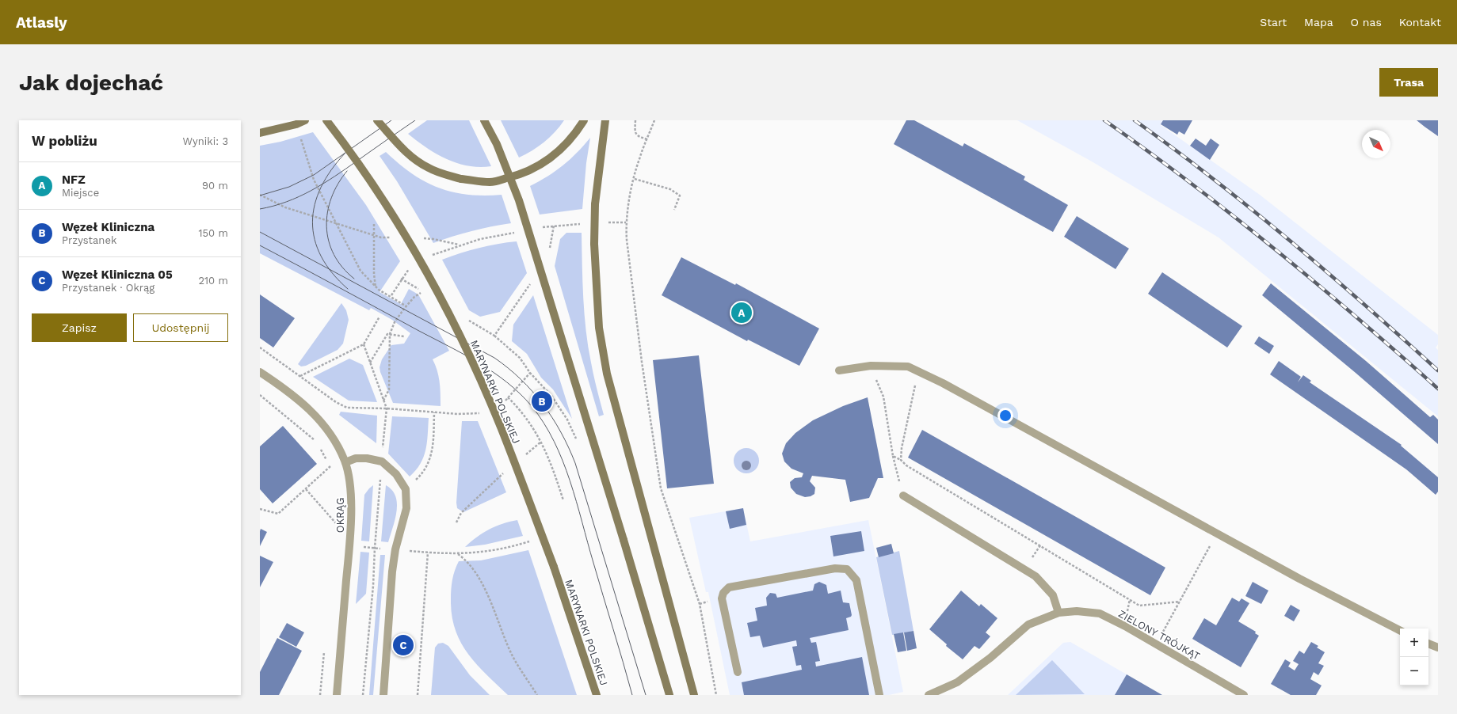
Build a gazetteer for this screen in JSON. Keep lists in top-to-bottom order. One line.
{"streets":{"main road":["MARYNARKI POLSKIEJ"],"street":["OKRĄG","ZIELONY TRÓJKĄT"]},"north":"bottom right","page":{"header":"Atlasly","nav":["Start","Mapa","O nas","Kontakt"],"buttons":["Trasa",["Zapisz","Udostępnij"]],"title":"Jak dojechać","heading":["W pobliżu","Wyniki: 3"],"list":[{"mark":"A","name":"NFZ","note":"Miejsce","value":"90 m"},{"mark":"B","name":"Węzeł Kliniczna","note":"Przystanek","value":"150 m"},{"mark":"C","name":"Węzeł Kliniczna 05","note":"Przystanek · Okrąg","value":"210 m"}],"pins":["A","B","C"],"map_buttons":["+","−"]}}
